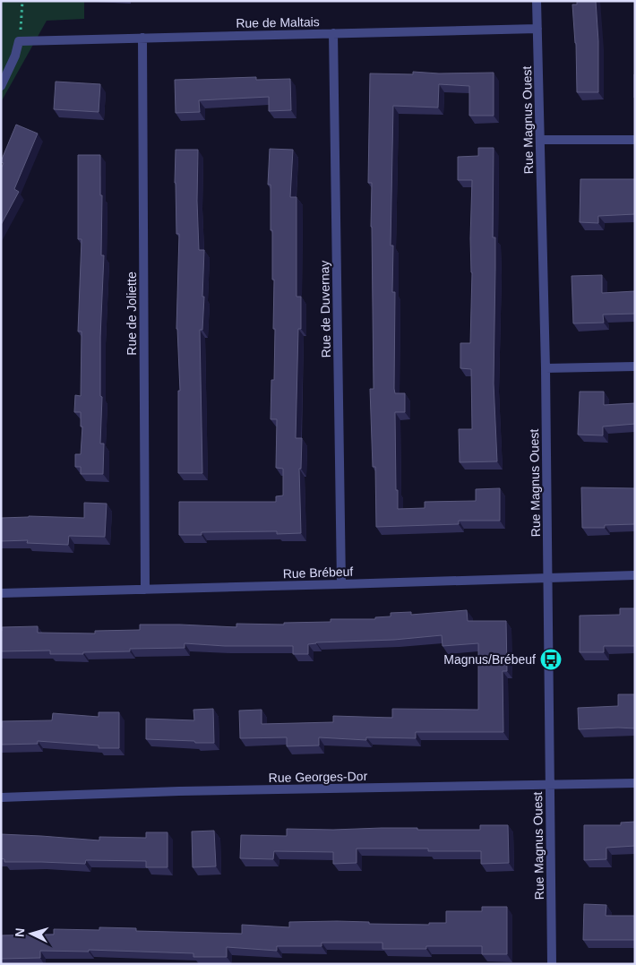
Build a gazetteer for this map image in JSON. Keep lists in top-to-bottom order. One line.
{"streets":{"street":["Rue de Maltais","Rue Magnus Ouest","Rue de Duvernay","Rue de Joliette","Rue Brébeuf","Rue Georges-Dor"]},"crossings":[["Rue de Maltais","Rue Magnus Ouest"],["Rue de Maltais","Rue de Duvernay"],["Rue de Maltais","Rue de Joliette"],["Rue Magnus Ouest","Rue Brébeuf"],["Rue Magnus Ouest","Rue Georges-Dor"],["Rue de Duvernay","Rue Brébeuf"],["Rue de Joliette","Rue Brébeuf"]],"places":{"bus stop":["Magnus/Brébeuf"]},"north":"left"}
